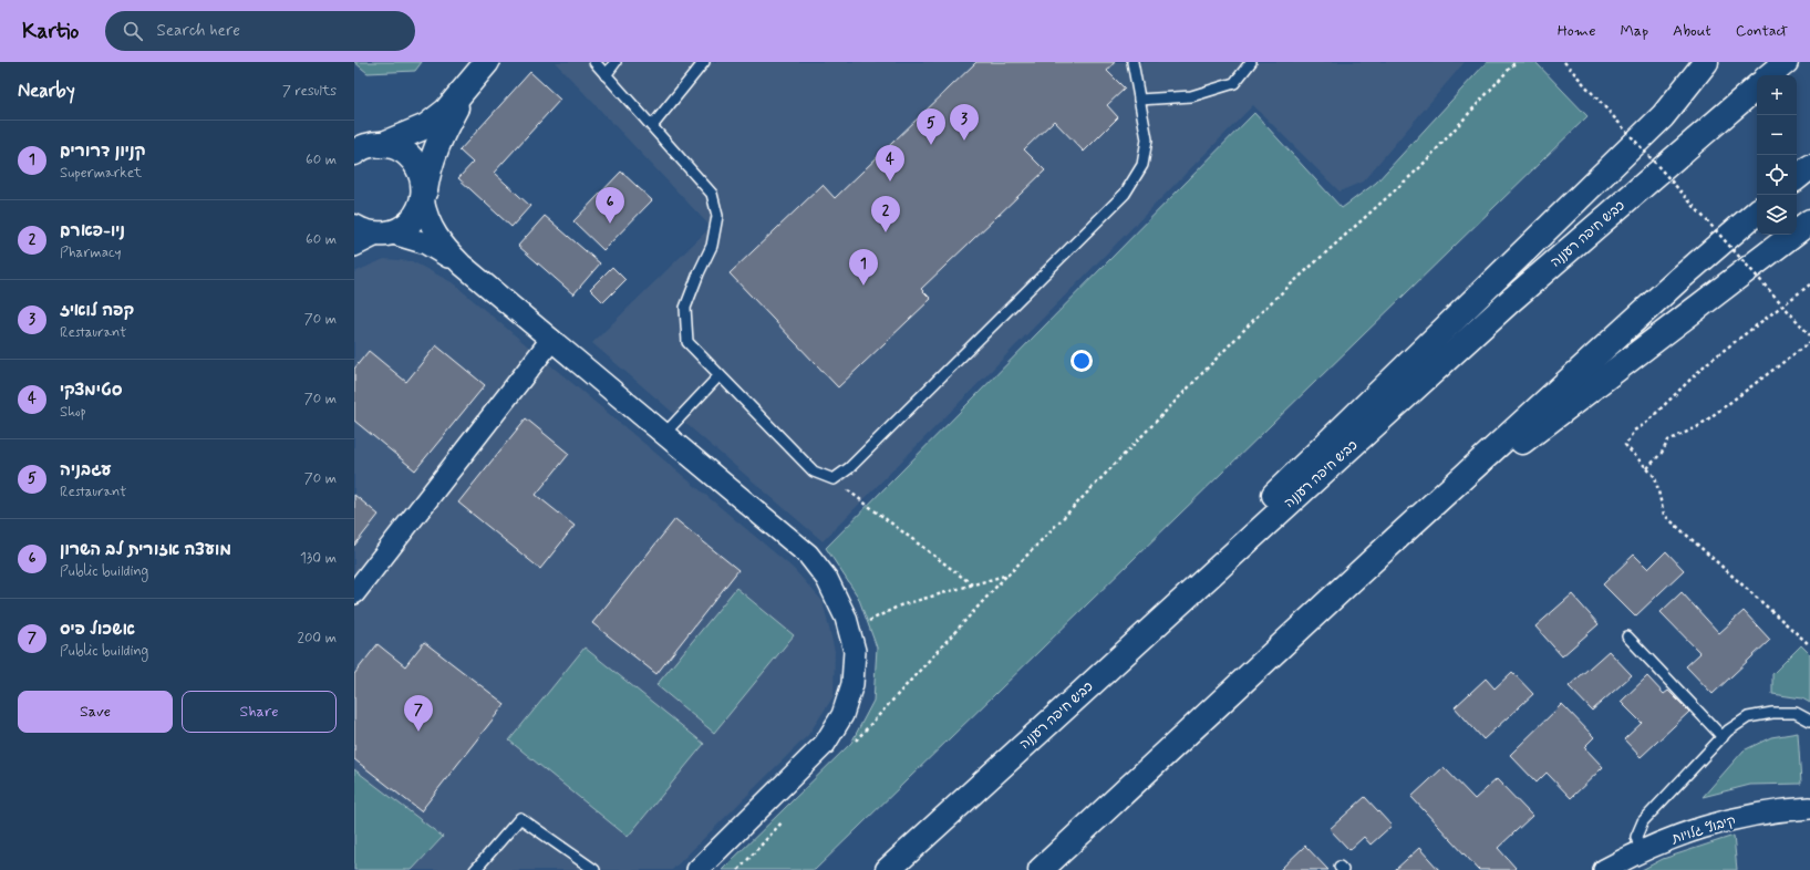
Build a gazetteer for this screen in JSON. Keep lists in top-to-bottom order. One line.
{"streets":{"main road":["כביש חיפה רעננה"],"street":["קיבוץ גלויות"]},"page":{"header":"Kartio","search":"Search here","nav":["Home","Map","About","Contact"],"heading":["Nearby","7 results"],"map_buttons":["+","−"],"pins":["3","5","4","6","2","1","7"],"list":[{"mark":"1","name":"קניון דרורים","note":"Supermarket","value":"60 m"},{"mark":"2","name":"ניו-פארם","note":"Pharmacy","value":"60 m"},{"mark":"3","name":"קפה לואיז","note":"Restaurant","value":"70 m"},{"mark":"4","name":"סטימצקי","note":"Shop","value":"70 m"},{"mark":"5","name":"עגבניה","note":"Restaurant","value":"70 m"},{"mark":"6","name":"מועצה אזורית לב השרון","note":"Public building","value":"130 m"},{"mark":"7","name":"אשכול פיס","note":"Public building","value":"200 m"}],"buttons":["Save","Share"]}}
